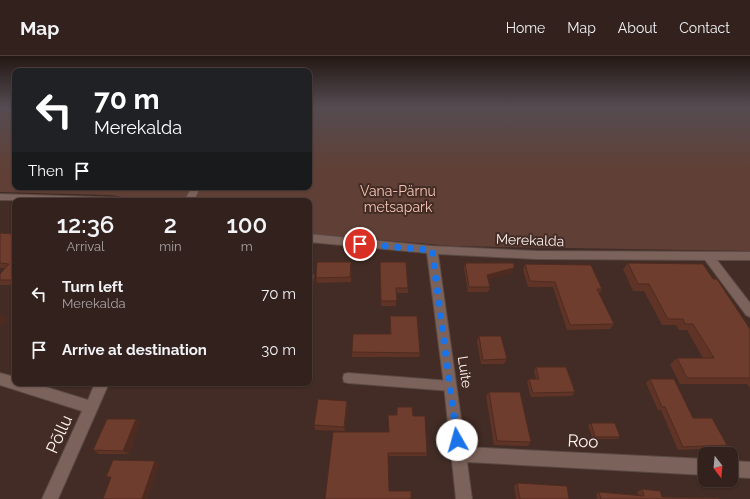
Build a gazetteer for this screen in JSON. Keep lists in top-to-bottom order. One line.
{"streets":{"street":["Merekalda","Luite","Põllu","Roo"]},"crossings":[["Merekalda","Luite"],["Luite","Roo"]],"parks":["Vana-Pärnu metsapark"],"north":"bottom","page":{"header":"Map","nav":["Home","Map","About","Contact"],"turn":["70 m","Merekalda"],"then":"Then","eta":["12:36","Arrival","2","min","100","m"],"list":[{"name":"Turn left","note":"Merekalda","value":"70 m"},{"name":"Arrive at destination","value":"30 m"}]}}
